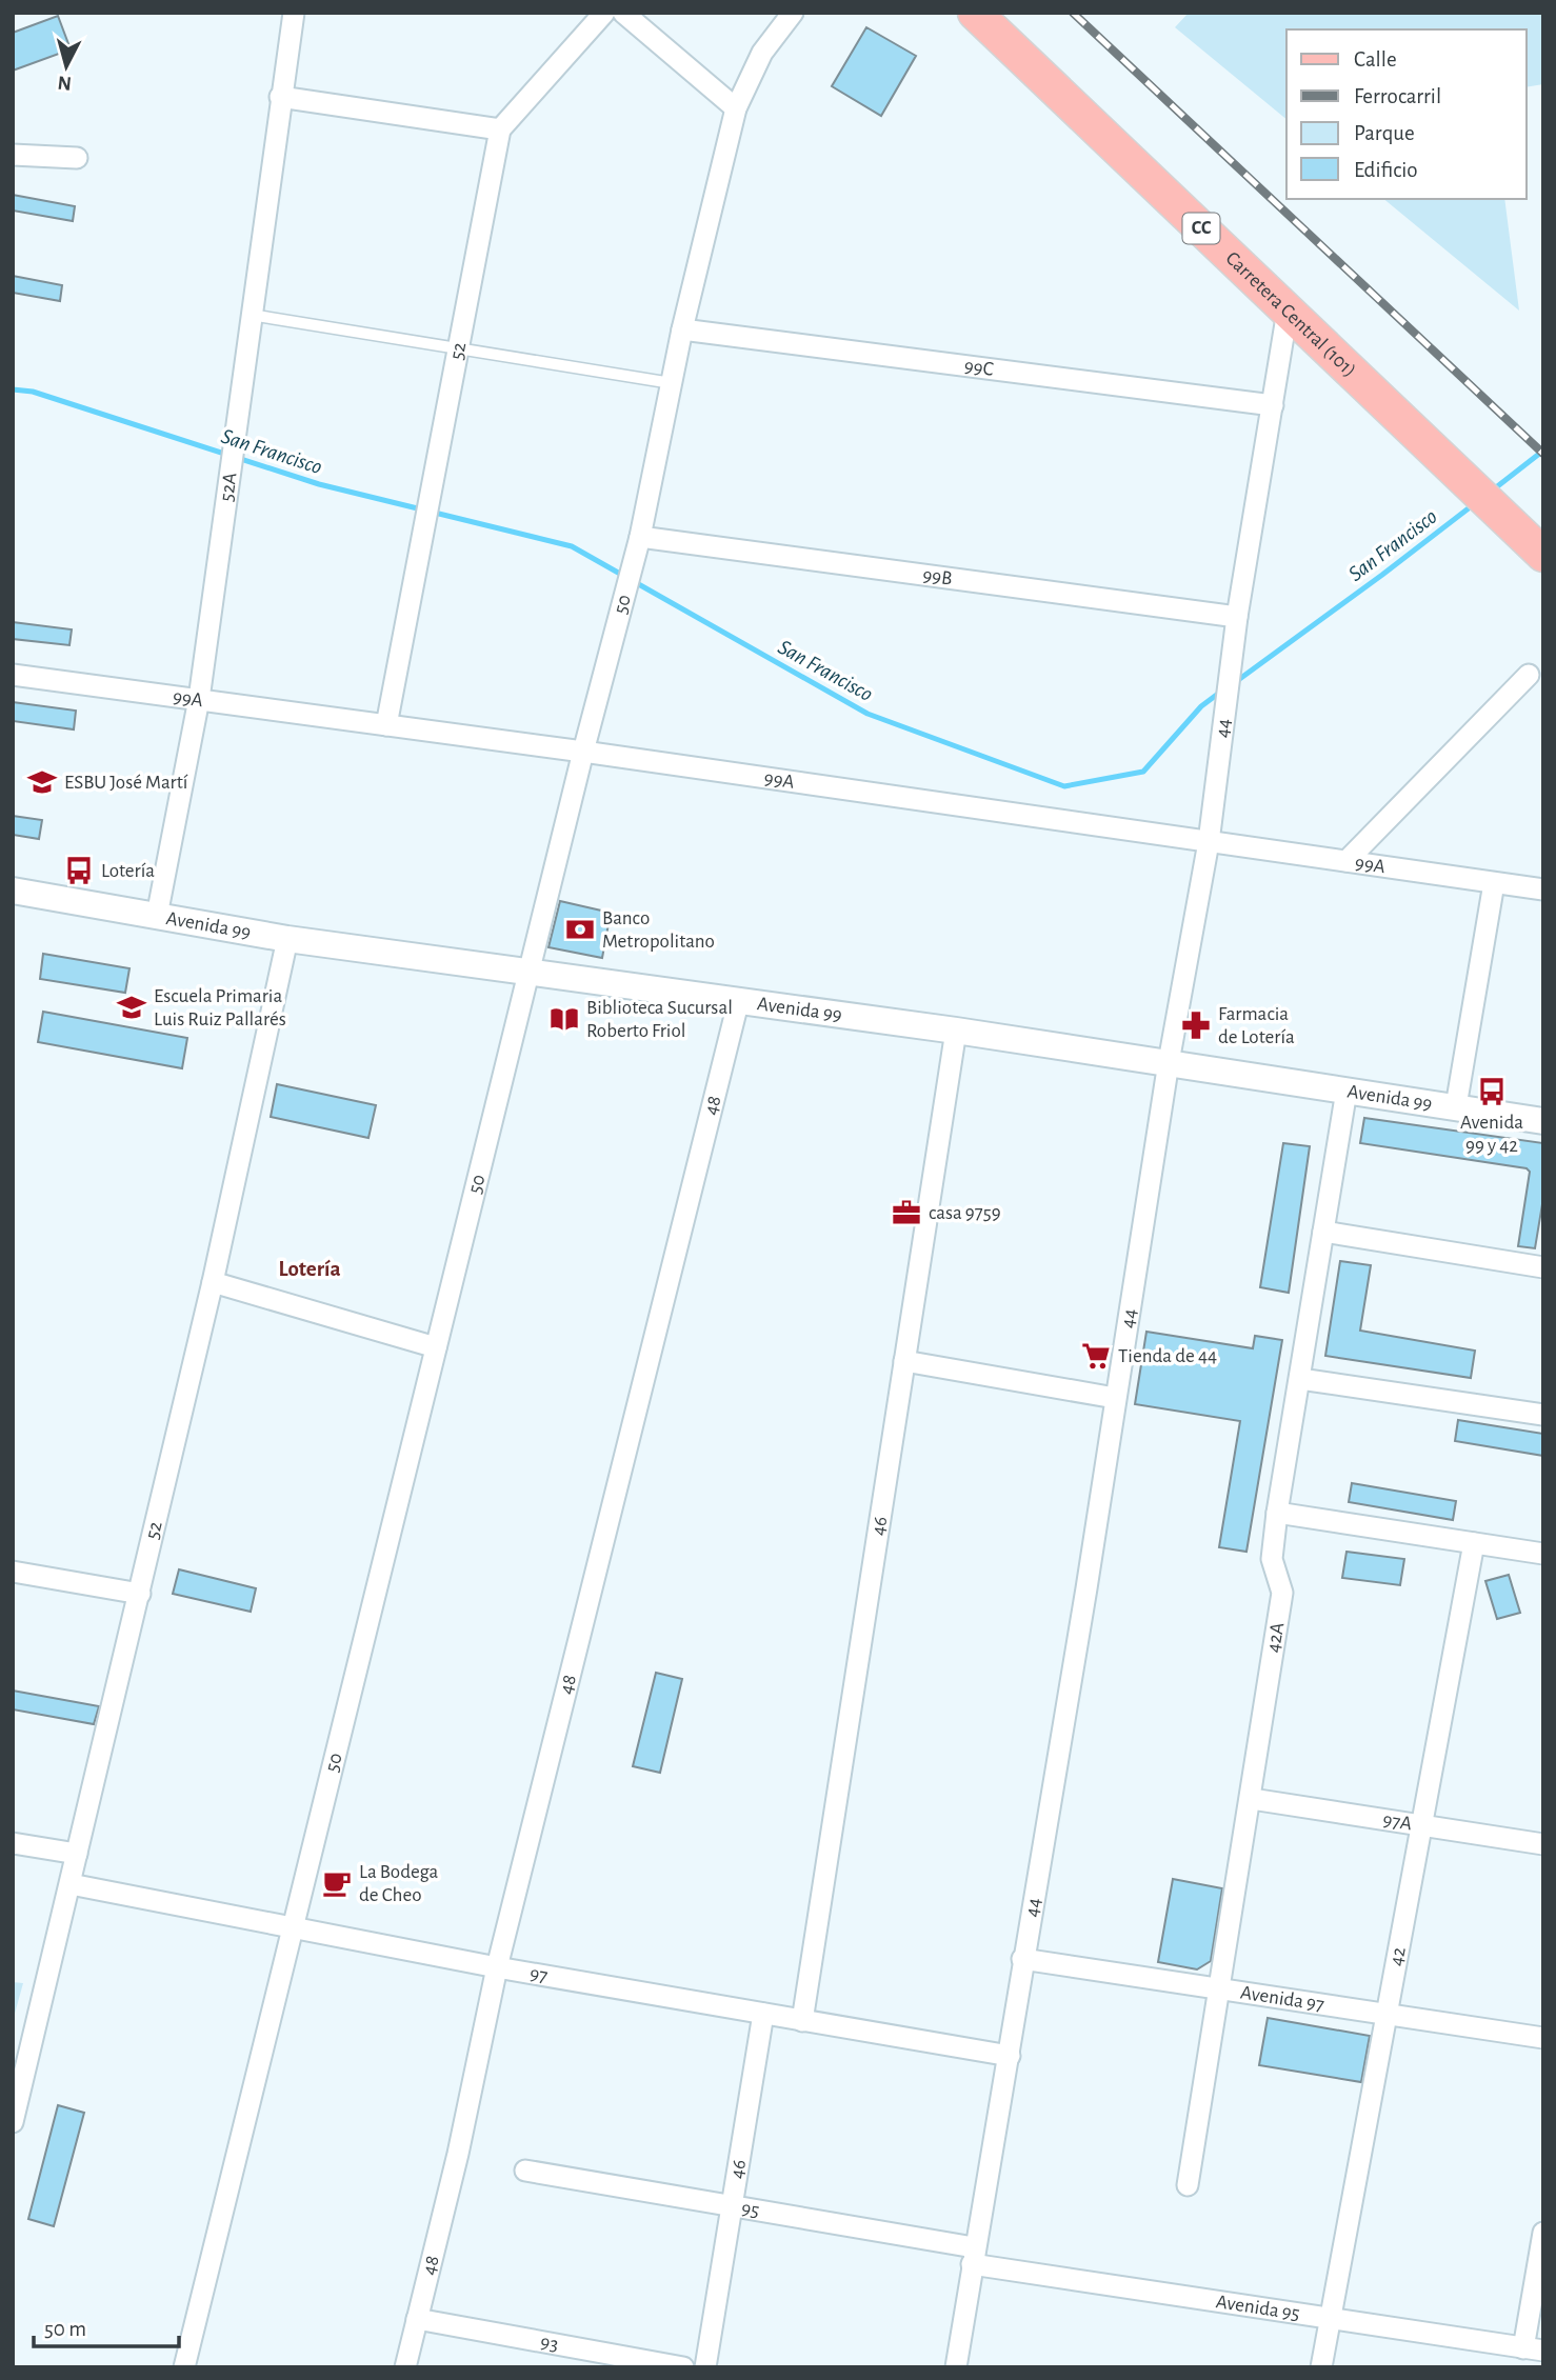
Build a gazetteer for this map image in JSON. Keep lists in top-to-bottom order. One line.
{"streets":{"main road":["CC","Carretera Central (101)"],"street":["52","99C","52A","99B","50","99A","44","Avenida 99","48","46","42A","97A","42","97","Avenida 97","95","Avenida 95","93"]},"crossings":[["Carretera Central (101)","44"],["52","99A"],["52","Avenida 99"],["52","97"],["99C","50"],["99C","44"],["52A","99A"],["52A","Avenida 99"],["99B","50"],["99B","44"],["50","99A"],["50","Avenida 99"],["50","97"],["99A","44"],["44","Avenida 99"],["44","97"],["44","Avenida 97"],["44","95"],["44","Avenida 95"],["Avenida 99","48"],["Avenida 99","46"],["Avenida 99","42A"],["48","97"],["48","93"],["46","97"],["46","95"],["42A","97A"],["42A","Avenida 97"],["97A","42"],["42","Avenida 97"],["42","Avenida 95"],["95","Avenida 95"]],"districts":["Lotería"],"water":["San Francisco"],"places":{"school or university":["ESBU José Martí","Escuela Primaria Luis Ruiz Pallarés"],"bus stop":["Lotería","Avenida 99 y 42"],"bank":["Banco Metropolitano"],"library":["Biblioteca Sucursal Roberto Friol"],"pharmacy":["Farmacia de Lotería"],"office":["casa 9759"],"supermarket":["Tienda de 44"],"cafe":["La Bodega de Cheo"]},"legend":["Calle","Ferrocarril","Parque","Edificio"],"scale_bar":"50 m","north":"bottom"}
